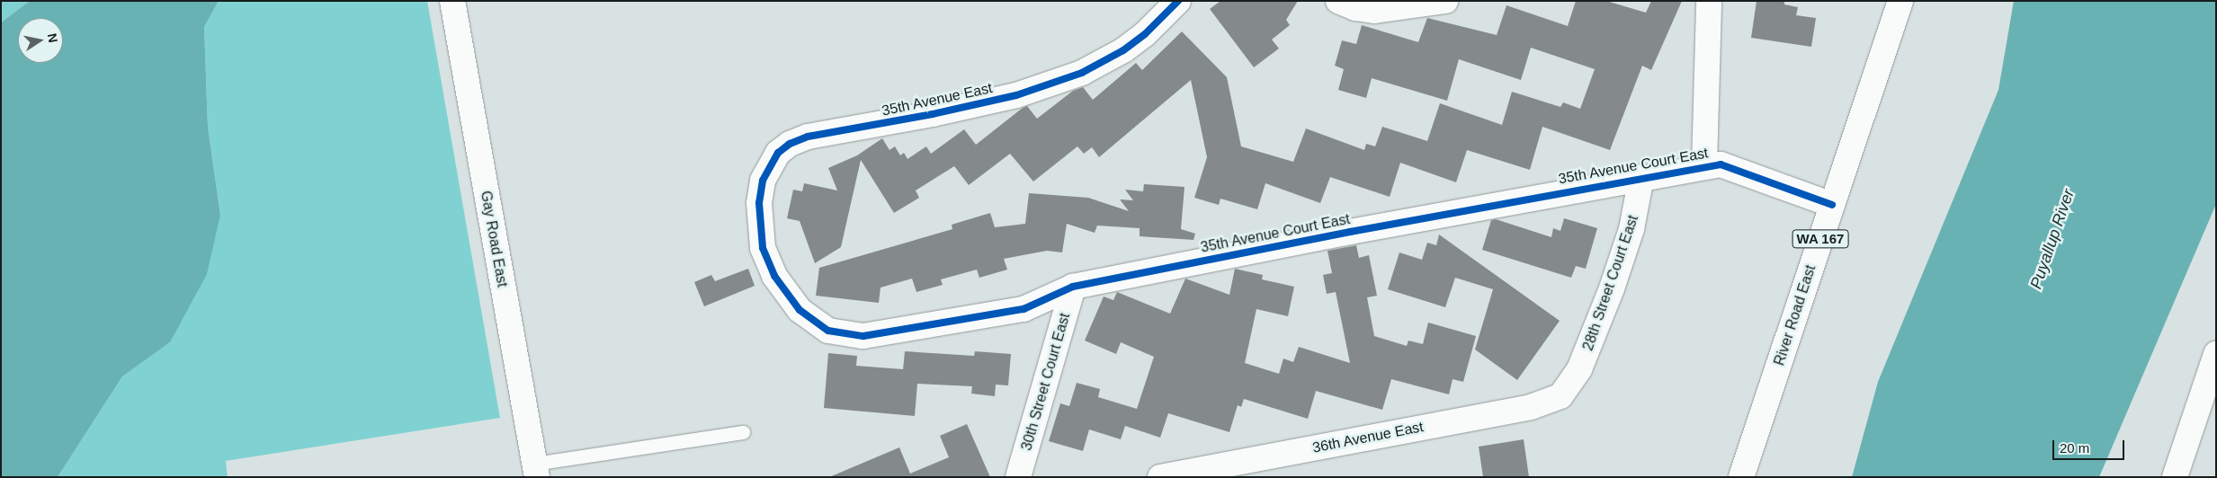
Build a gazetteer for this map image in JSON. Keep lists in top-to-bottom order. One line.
{"streets":{"street":["35th Avenue East","35th Avenue Court East","Gay Road East","WA 167","28th Street Court East","River Road East","30th Street Court East","36th Avenue East"]},"crossings":[["35th Avenue East","35th Avenue Court East"],["35th Avenue Court East","28th Street Court East"],["35th Avenue Court East","River Road East"],["35th Avenue Court East","30th Street Court East"],["28th Street Court East","36th Avenue East"]],"water":["Puyallup River"],"scale_bar":"20 m","north":"right"}
